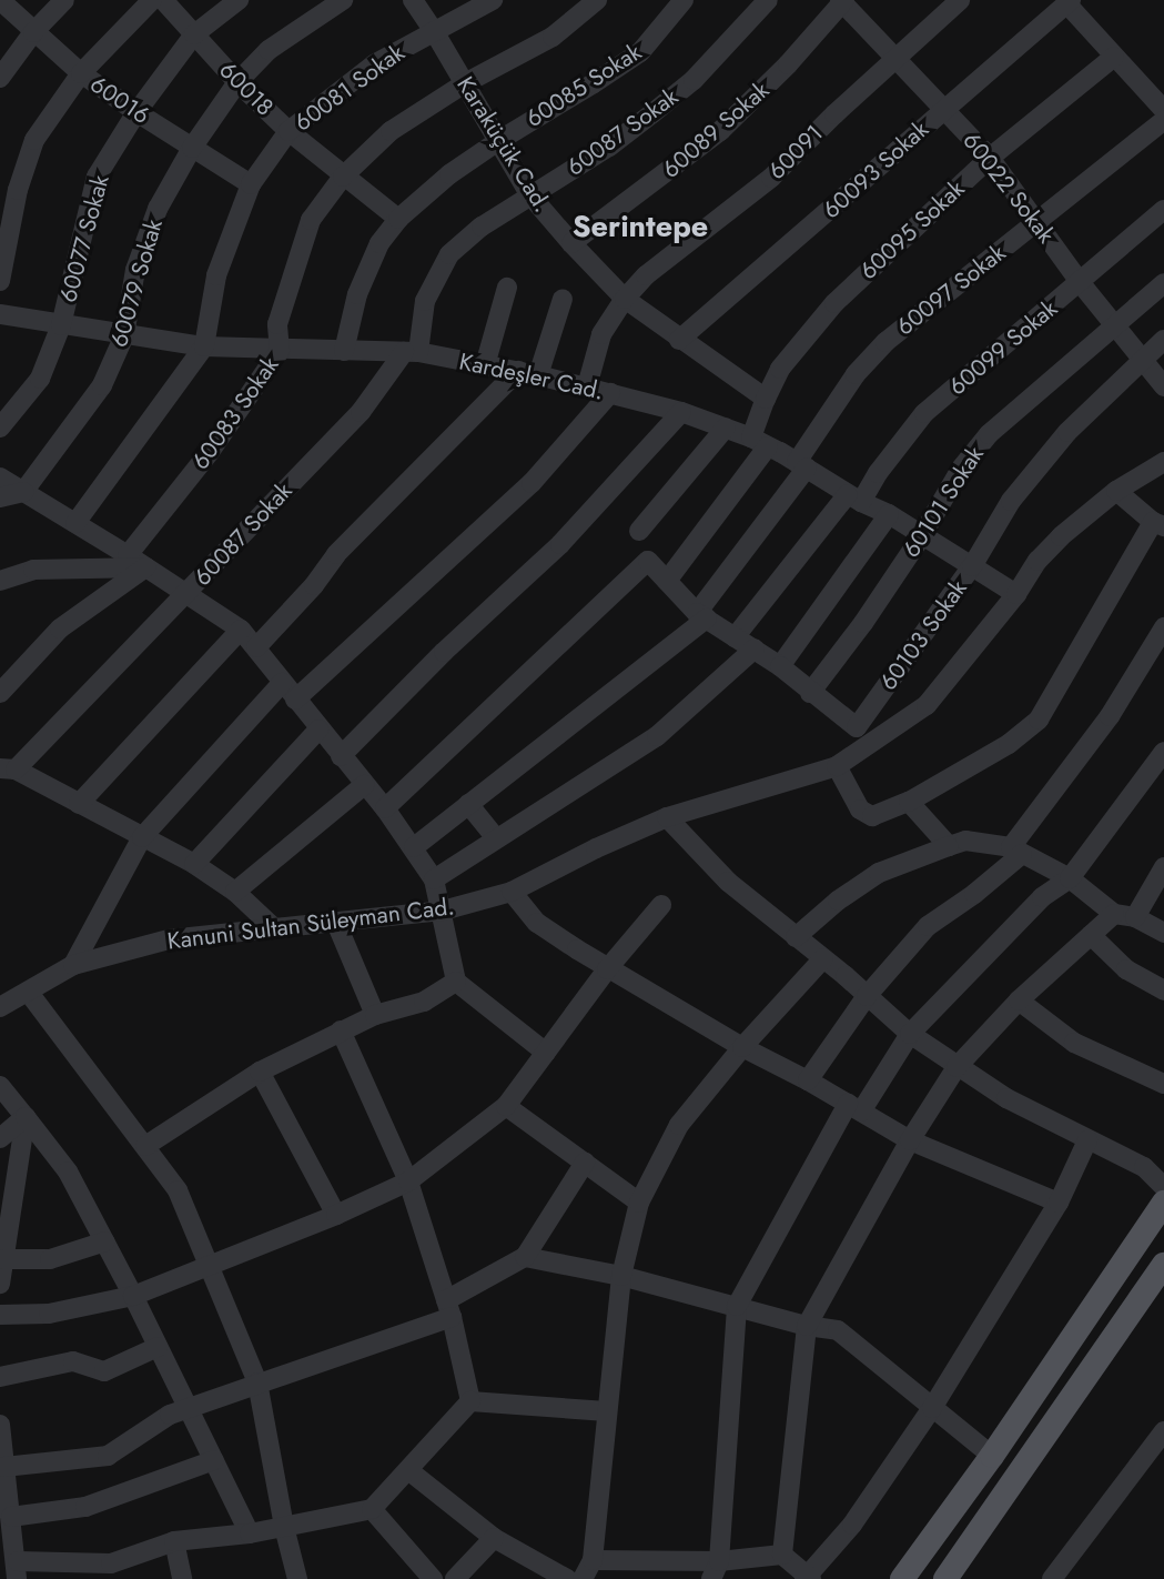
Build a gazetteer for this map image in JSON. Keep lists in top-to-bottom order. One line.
{"streets":{"street":["60085 Sokak","60081 Sokak","60018","60016","60089 Sokak","60087 Sokak","Karaküçük Cad.","60091","60093 Sokak","60022 Sokak","60095 Sokak","60077 Sokak","60079 Sokak","60097 Sokak","60099 Sokak","Kardeşler Cad.","60083 Sokak","60101 Sokak","60103 Sokak","Kanuni Sultan Süleyman Cad."]},"crossings":[["60085 Sokak","60018"],["60085 Sokak","Karaküçük Cad."],["60085 Sokak","Kardeşler Cad."],["60081 Sokak","60018"],["60081 Sokak","60016"],["60081 Sokak","Karaküçük Cad."],["60081 Sokak","Kardeşler Cad."],["60018","60077 Sokak"],["60018","60079 Sokak"],["60018","60083 Sokak"],["60016","60077 Sokak"],["60016","60079 Sokak"],["60089 Sokak","Karaküçük Cad."],["60089 Sokak","60022 Sokak"],["60087 Sokak","Karaküçük Cad."],["60087 Sokak","Kardeşler Cad."],["Karaküçük Cad.","60091"],["Karaküçük Cad.","60093 Sokak"],["Karaküçük Cad.","60095 Sokak"],["Karaküçük Cad.","60083 Sokak"],["60091","60022 Sokak"],["60091","Kardeşler Cad."],["60093 Sokak","60022 Sokak"],["60022 Sokak","60095 Sokak"],["60022 Sokak","60097 Sokak"],["60022 Sokak","60099 Sokak"],["60022 Sokak","60101 Sokak"],["60022 Sokak","60103 Sokak"],["60095 Sokak","Kardeşler Cad."],["60077 Sokak","Kardeşler Cad."],["60079 Sokak","Kardeşler Cad."],["60097 Sokak","Kardeşler Cad."],["60099 Sokak","Kardeşler Cad."],["Kardeşler Cad.","60083 Sokak"],["Kardeşler Cad.","60101 Sokak"],["Kardeşler Cad.","60103 Sokak"],["Kardeşler Cad.","Kanuni Sultan Süleyman Cad."]],"districts":["Serintepe"]}
